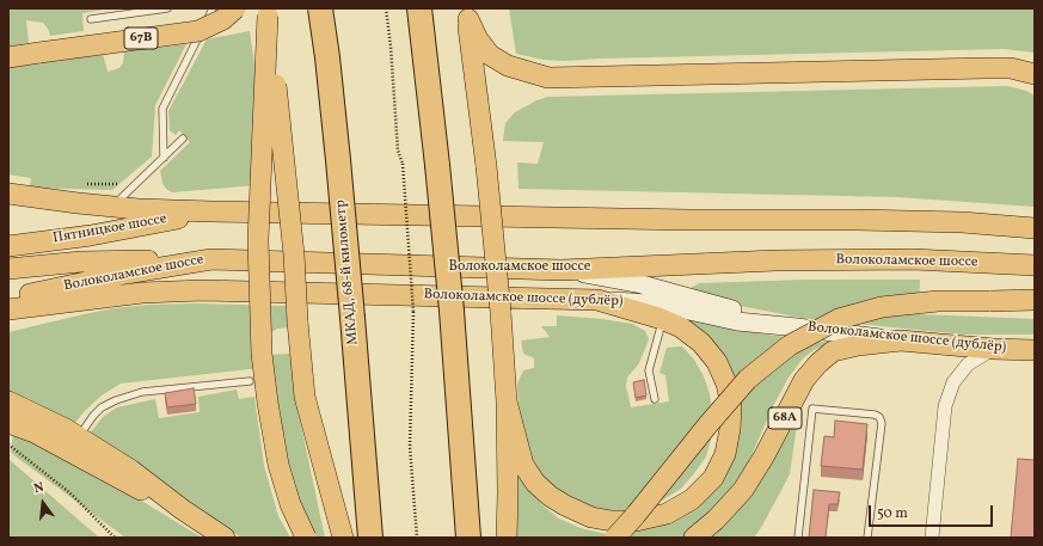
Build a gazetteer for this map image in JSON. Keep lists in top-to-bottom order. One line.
{"streets":{"highway":["МКАД, 68-й километр"],"main road":["67B","Пятницкое шоссе","Волоколамское шоссе","Волоколамское шоссе (дублёр)","68A"]},"crossings":[["Пятницкое шоссе","Волоколамское шоссе"],["Волоколамское шоссе (дублёр)","68A"]],"scale_bar":"50 m","north":"top"}
